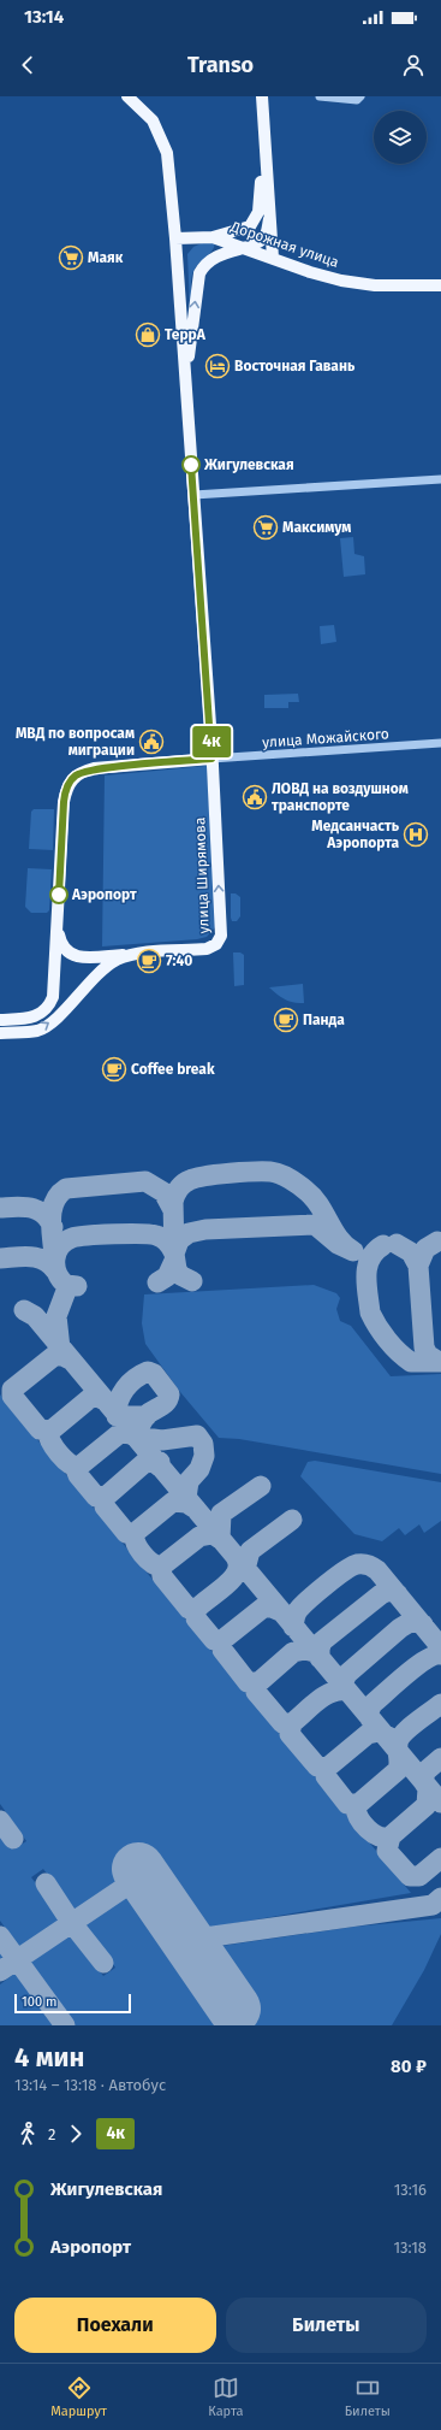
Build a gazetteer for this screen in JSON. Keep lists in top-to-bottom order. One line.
{"streets":{"main road":["Дорожная улица","улица Ширямова"],"street":["улица Можайского"]},"crossings":[["улица Можайского","улица Ширямова"]],"one_way":["улица Ширямова"],"places":{"supermarket":["Маяк","Максимум"],"shop":["ТеррА"],"hotel":["Восточная Гавань"],"other":["Жигулевская","Аэропорт"],"public building":["МВД по вопросам миграции","ЛОВД на воздушном транспорте"],"hospital":["Медсанчасть Аэропорта"],"cafe":["7:40","Панда","Coffee break"]},"lines":["bus line 4к"],"scale_bar":"100 m","page":{"status":"13:14","header":"Transo","on_map":"4к","scale":"100 m","heading":["4 мин","13:14 – 13:18 · Автобус","80 ₽"],"legs":["2","4к"],"list":[{"name":"Жигулевская","value":"13:16"},{"name":"Аэропорт","value":"13:18"}],"buttons":["Поехали","Билеты"],"tabs":["Маршрут","Карта","Билеты"]}}
